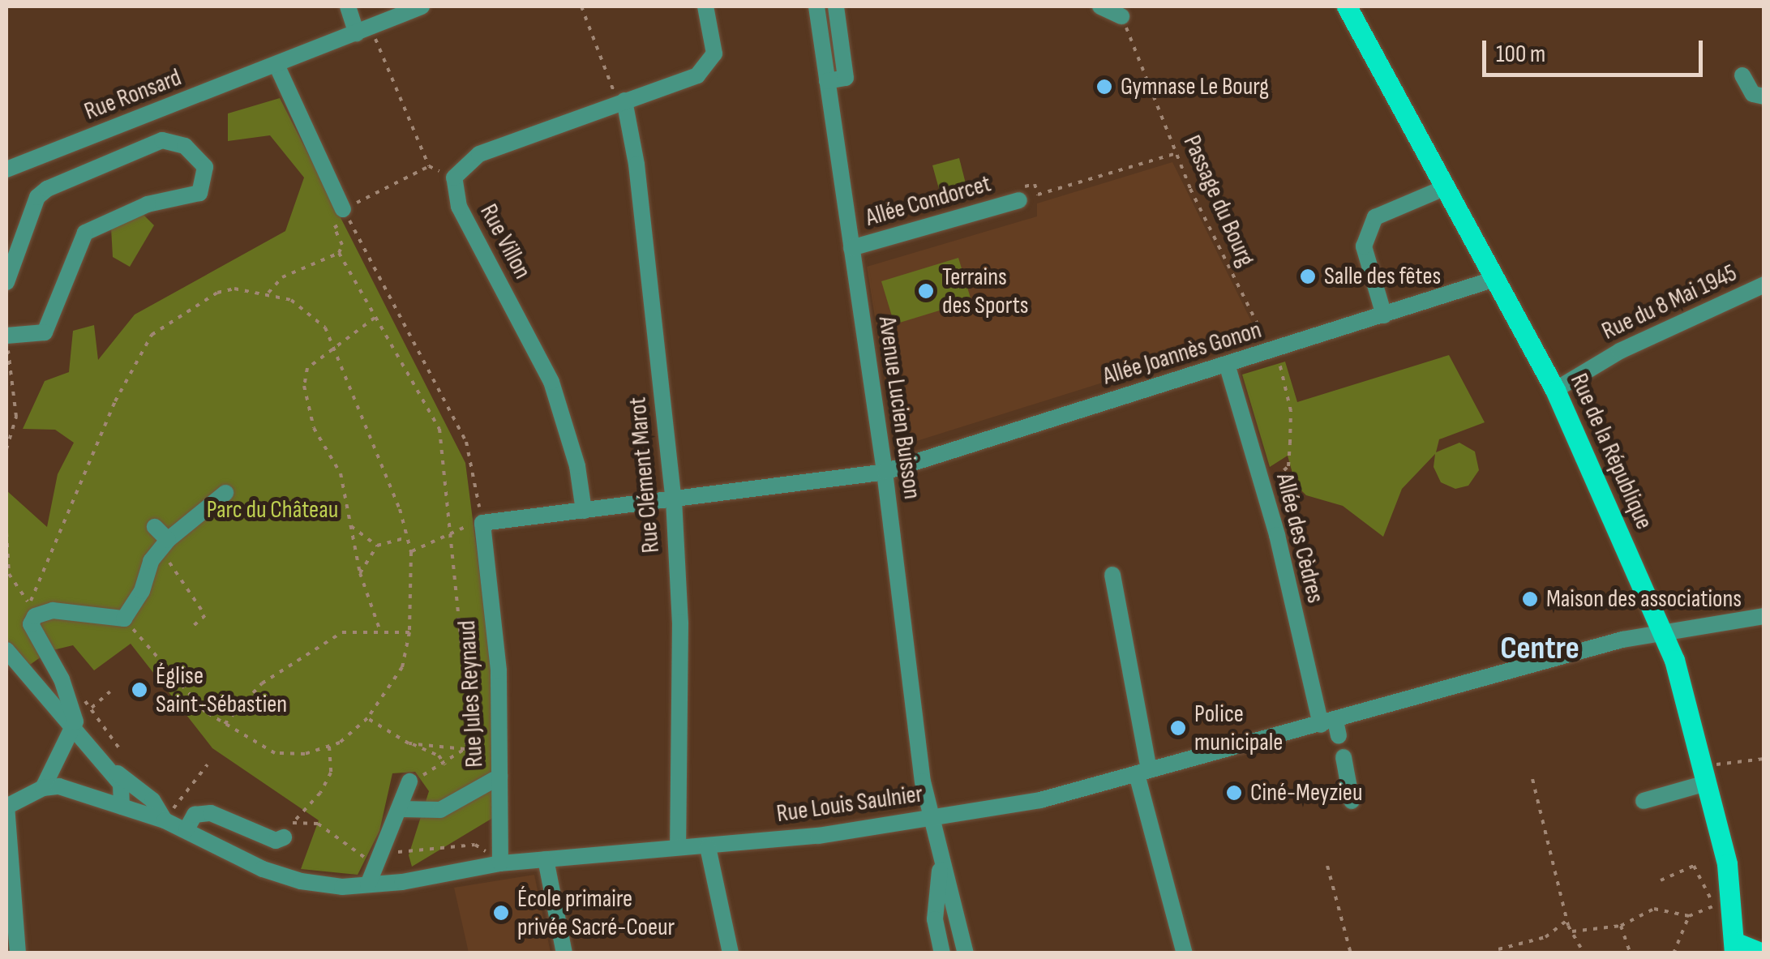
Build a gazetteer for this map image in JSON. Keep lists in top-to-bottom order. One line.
{"streets":{"main road":["Rue de la République"],"street":["Rue Ronsard","Allée Condorcet","Rue Villon","Rue du 8 Mai 1945","Allée Joannès Gonon","Avenue Lucien Buisson","Rue Clément Marot","Allée des Cèdres","Rue Jules Reynaud","Rue Louis Saulnier"],"path":["Passage du Bourg"]},"crossings":[["Allée Condorcet","Avenue Lucien Buisson"],["Passage du Bourg","Allée Joannès Gonon"],["Passage du Bourg","Allée des Cèdres"],["Rue Villon","Allée Joannès Gonon"],["Rue du 8 Mai 1945","Rue de la République"],["Allée Joannès Gonon","Avenue Lucien Buisson"],["Allée Joannès Gonon","Rue de la République"],["Allée Joannès Gonon","Rue Clément Marot"],["Allée Joannès Gonon","Allée des Cèdres"],["Allée Joannès Gonon","Rue Jules Reynaud"],["Avenue Lucien Buisson","Rue Louis Saulnier"],["Rue de la République","Rue Louis Saulnier"],["Rue Clément Marot","Rue Louis Saulnier"],["Allée des Cèdres","Rue Louis Saulnier"],["Rue Jules Reynaud","Rue Louis Saulnier"]],"districts":["Centre"],"parks":["Parc du Château"],"places":["Gymnase Le Bourg","Salle des fêtes","Terrains des Sports","Maison des associations","Église Saint-Sébastien","Police municipale","Ciné-Meyzieu","École primaire privée Sacré-Coeur"],"scale_bar":"100 m"}
